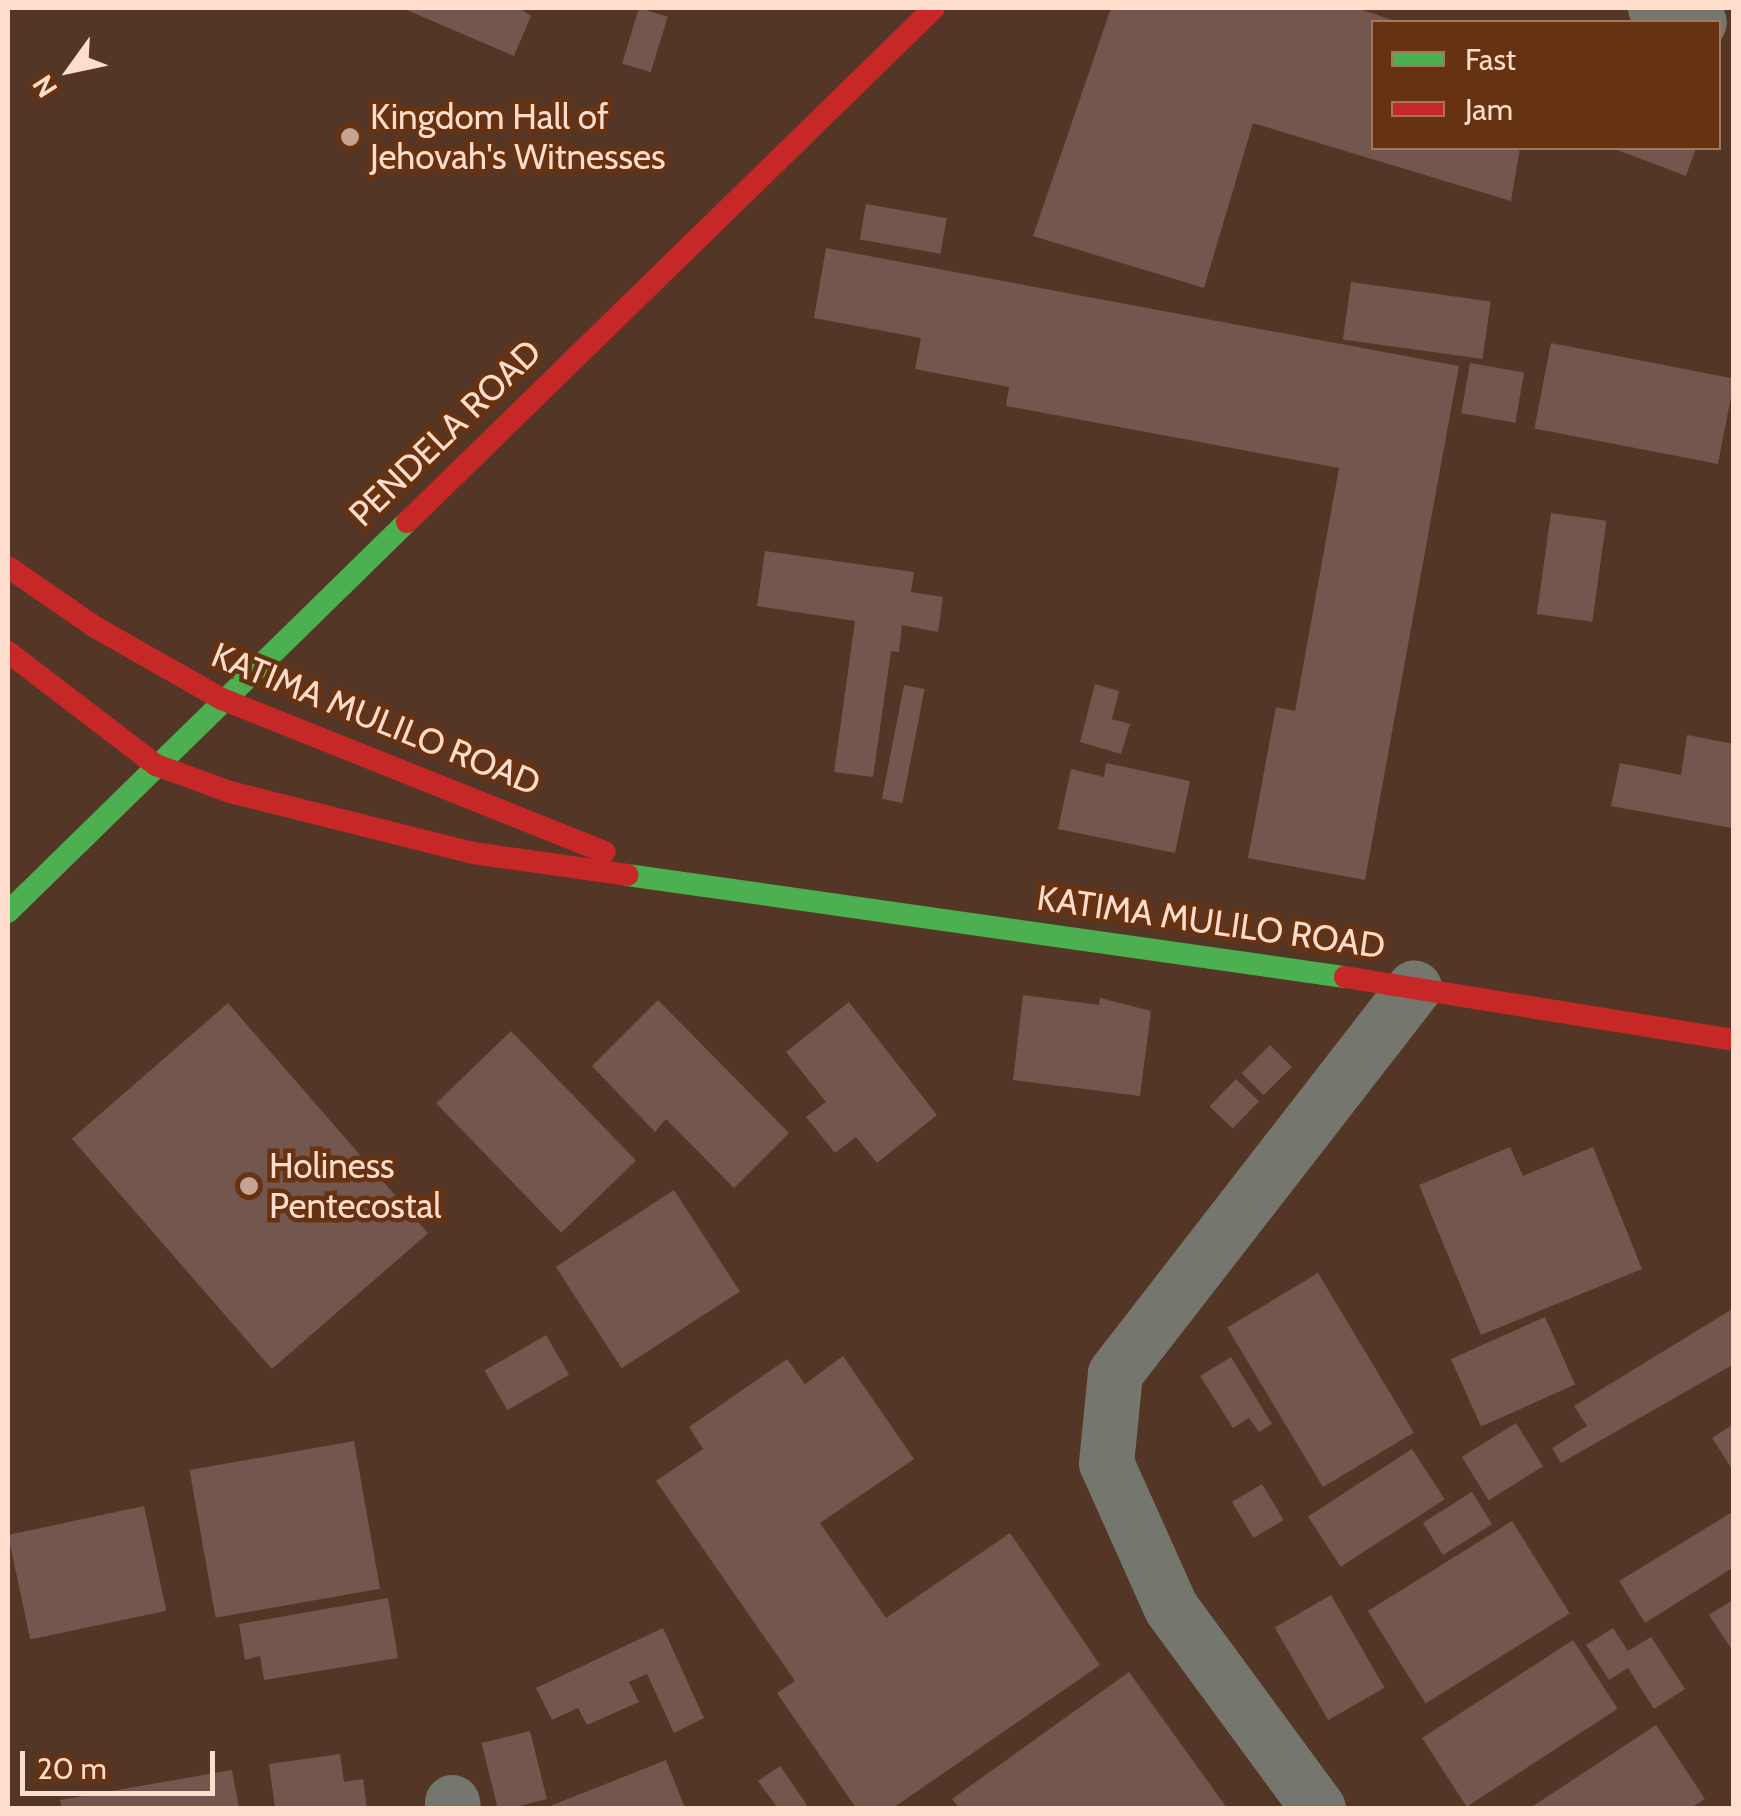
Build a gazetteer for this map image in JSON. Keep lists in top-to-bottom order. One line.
{"streets":{"main road":["PENDELA ROAD","KATIMA MULILO ROAD"]},"crossings":[["PENDELA ROAD","KATIMA MULILO ROAD"]],"places":["Kingdom Hall of Jehovah's Witnesses","Holiness Pentecostal"],"legend":["Fast","Jam"],"scale_bar":"20 m","north":"bottom left"}
